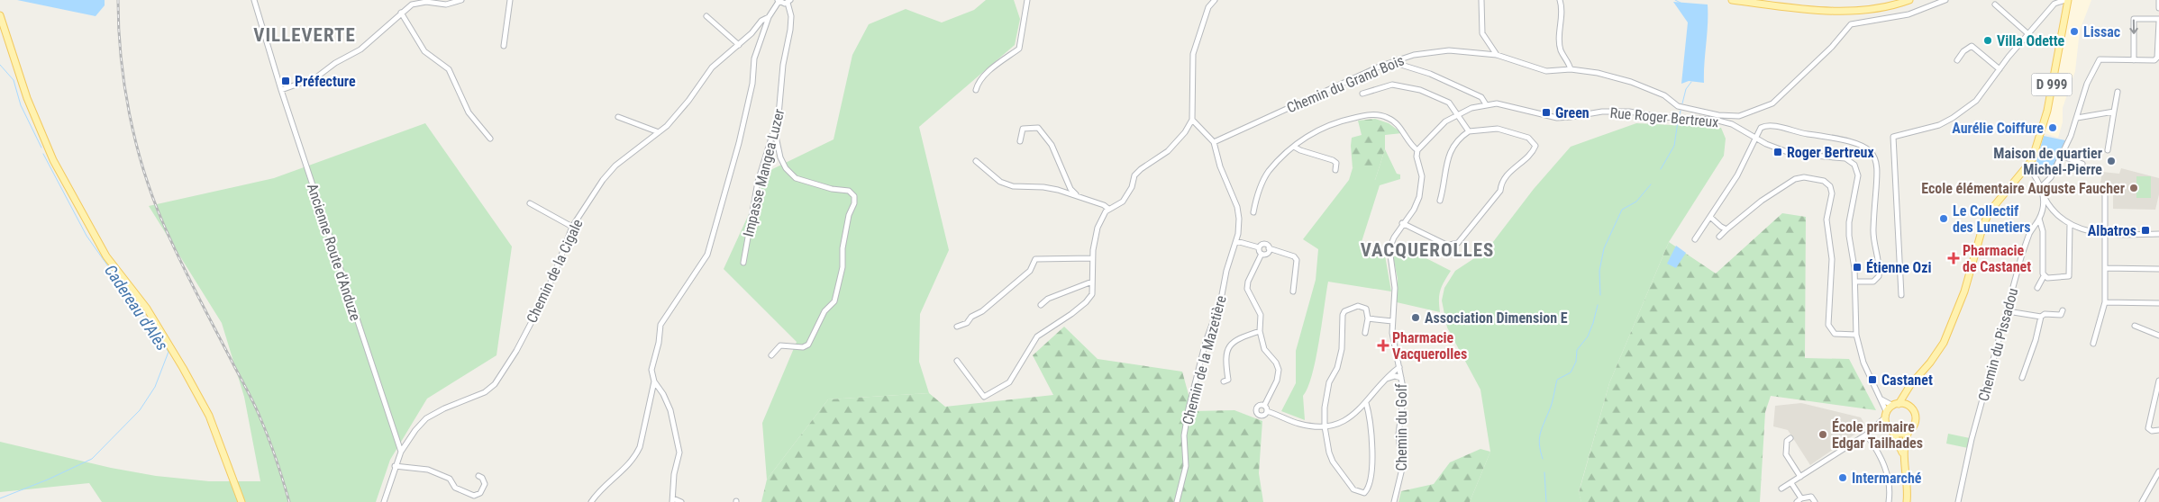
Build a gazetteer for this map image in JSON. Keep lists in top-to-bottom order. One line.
{"streets":{"main road":["D 999"],"street":["Chemin du Grand Bois","Rue Roger Bertreux","Impasse Mangea Luzer","Ancienne Route d'Anduze","Chemin de la Cigale","Chemin du Pissadou","Chemin de la Mazetière","Chemin du Golf"]},"crossings":[["Chemin du Grand Bois","Chemin de la Mazetière"],["D 999","Rue Roger Bertreux"],["Ancienne Route d'Anduze","Chemin de la Cigale"]],"districts":["VILLEVERTE","VACQUEROLLES"],"water":["Cadereau d'Alès"],"places":{"other":["Lissac","Villa Odette","Aurélie Coiffure","Maison de quartier Michel-Pierre","Ecole élémentaire Auguste Faucher","Le Collectif des Lunetiers","Association Dimension E","École primaire Edgar Tailhades","Intermarché"],"transit":["Préfecture","Green","Roger Bertreux","Albatros","Étienne Ozi","Castanet"],"health":["Pharmacie de Castanet","Pharmacie Vacquerolles"]}}
